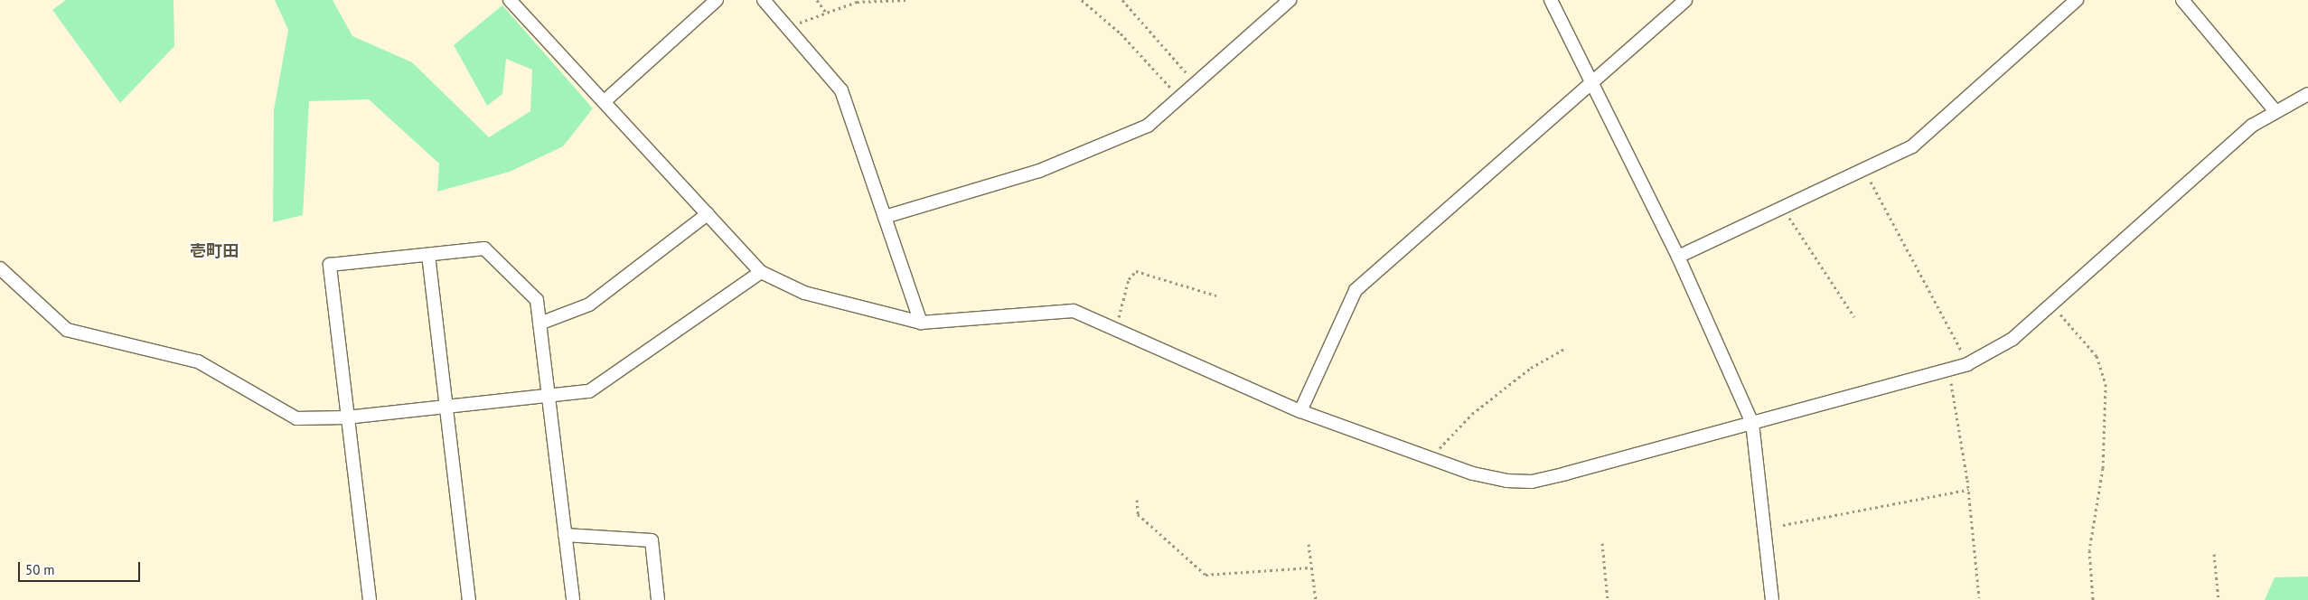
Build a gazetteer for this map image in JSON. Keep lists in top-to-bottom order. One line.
{"districts":["壱町田"],"scale_bar":"50 m"}
